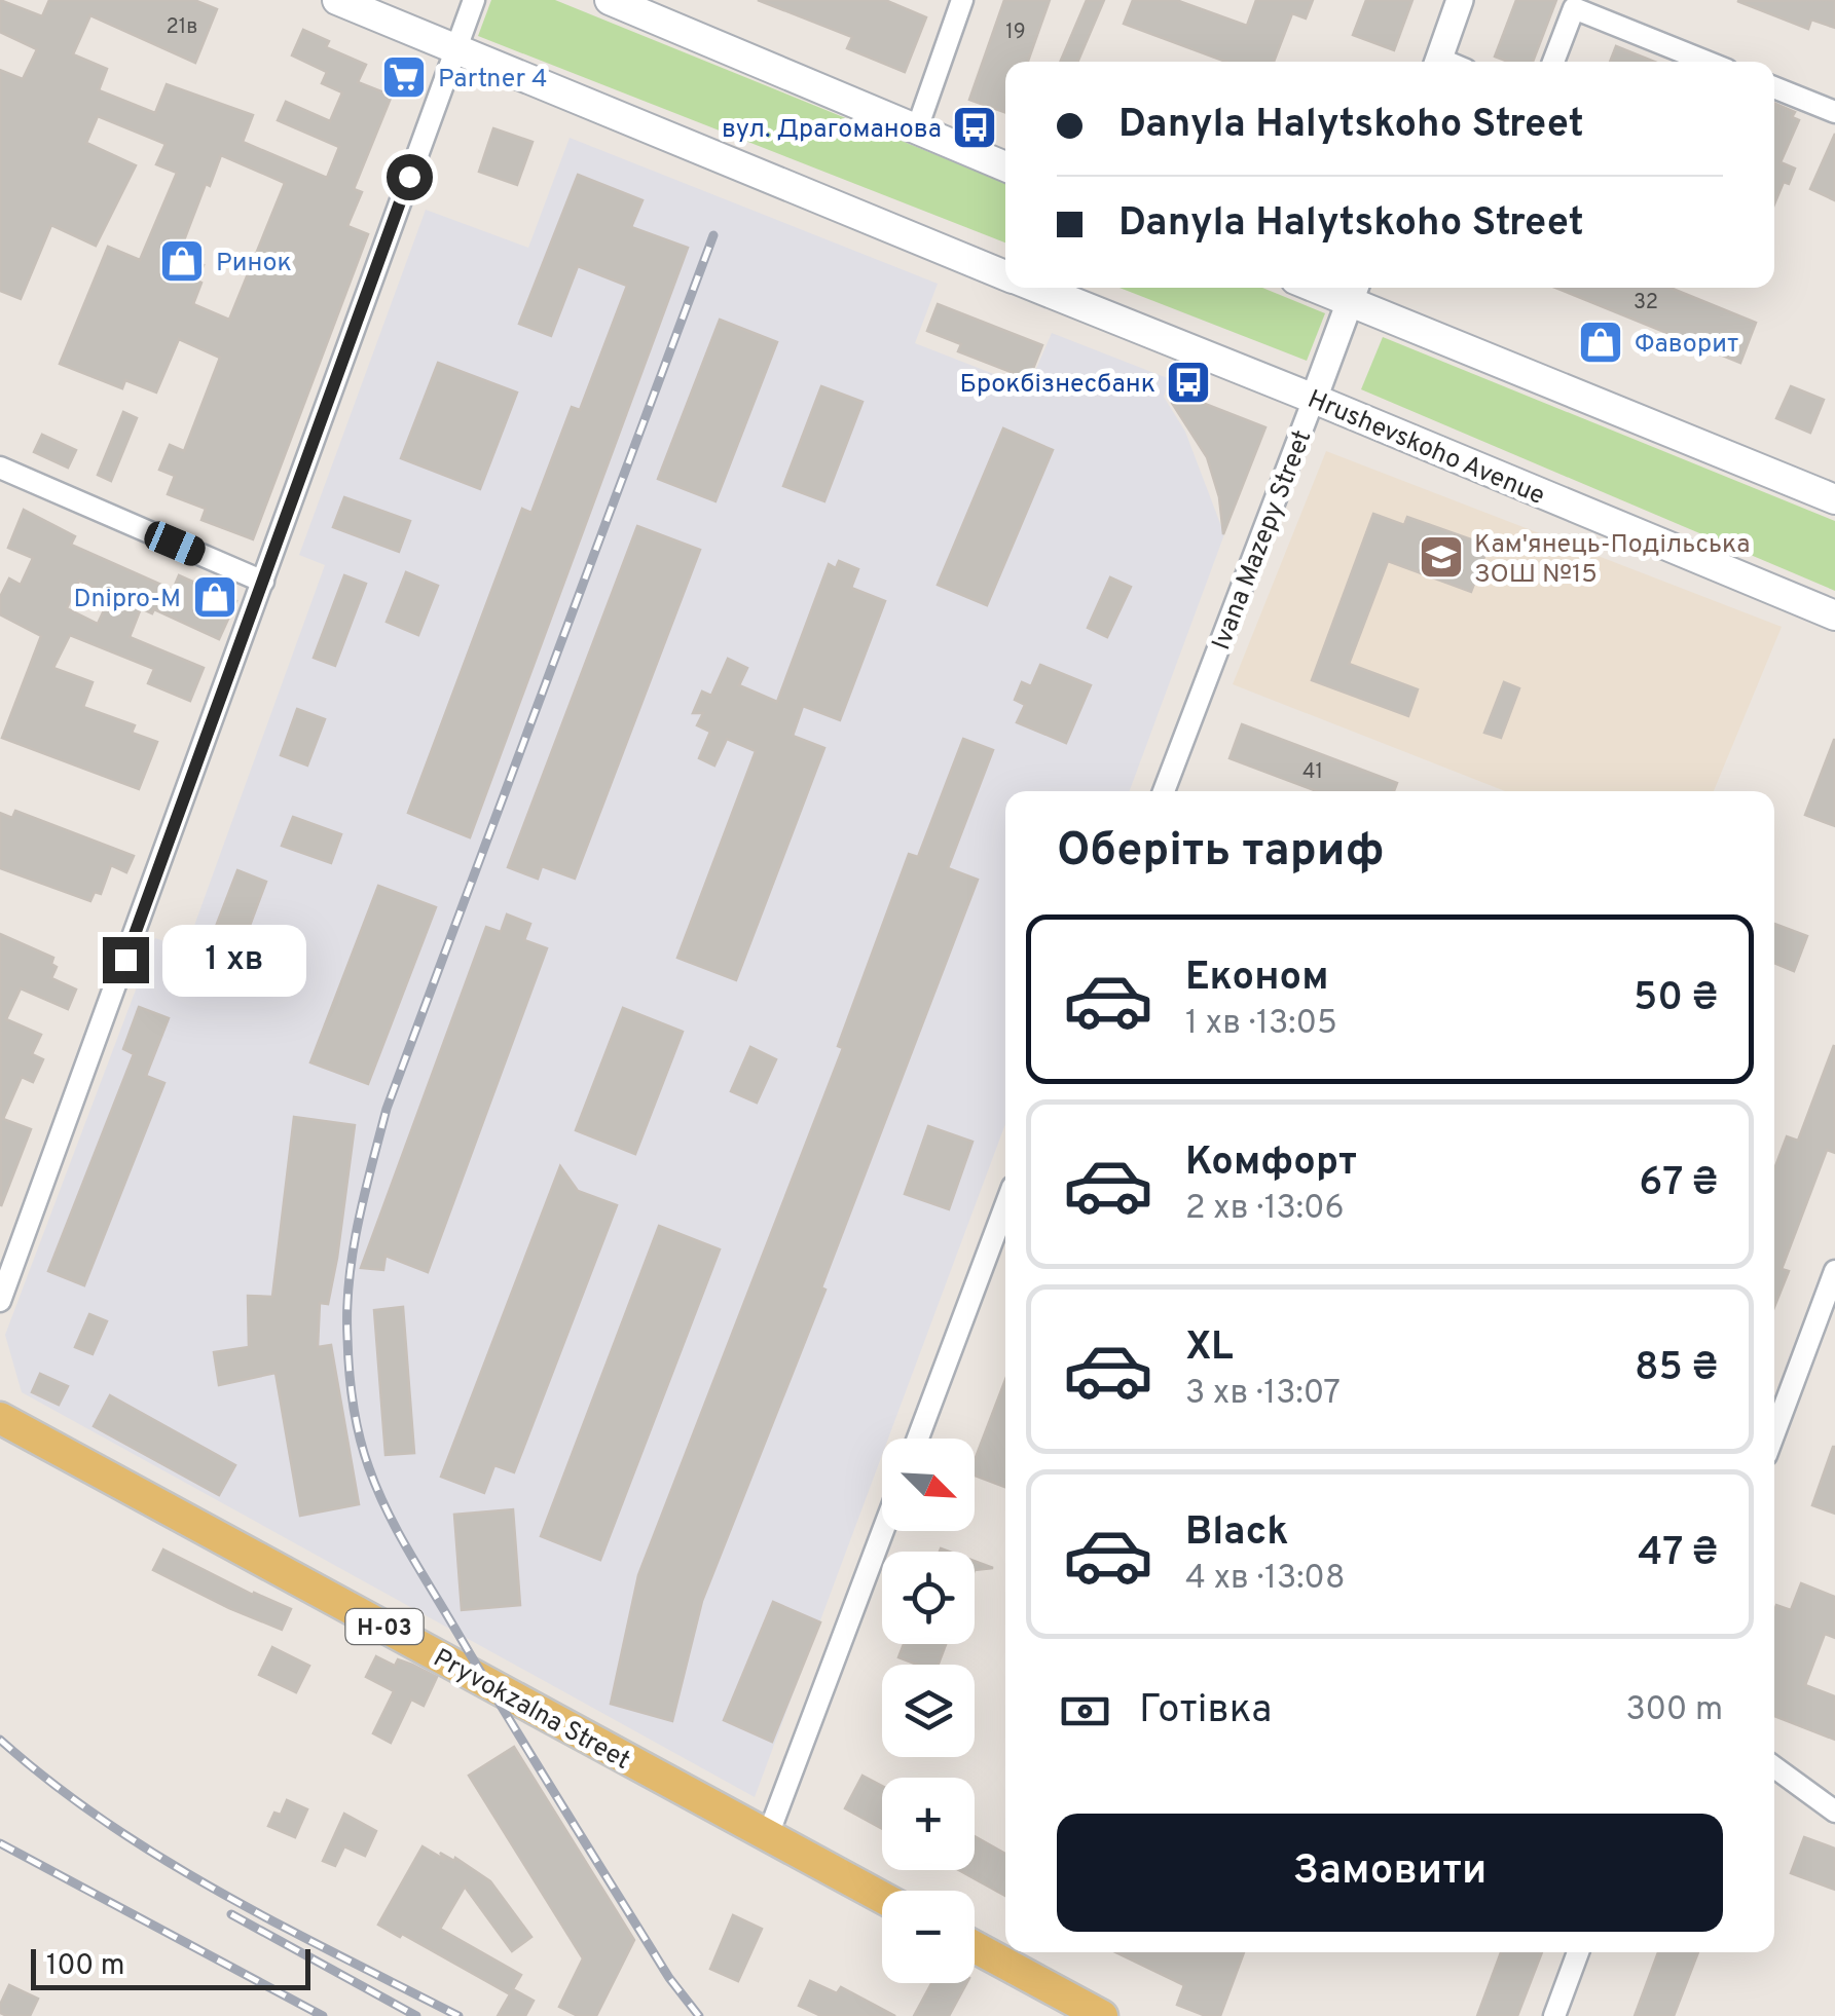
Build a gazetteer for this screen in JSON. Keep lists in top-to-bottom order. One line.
{"streets":{"main road":["Hrushevskoho Avenue","Н-03","Pryvokzalna Street"],"street":["Ivana Mazepy Street"]},"crossings":[["Hrushevskoho Avenue","Ivana Mazepy Street"]],"places":{"supermarket":["Partner 4"],"bus stop":["вул. Драгоманова","Брокбізнесбанк"],"shop":["Ринок","Фаворит","Dnipro-M"],"school or university":["Кам'янець-Подільська ЗОШ №15"]},"house_numbers":["21в","19","32","41"],"scale_bar":"100 m","north":"bottom right","page":{"banner":["Danyla Halytskoho Street","Danyla Halytskoho Street"],"heading":"Оберіть тариф","list":[{"name":"Економ","note":"1 хв · 13:05","value":"50 ₴"},{"name":"Комфорт","note":"2 хв · 13:06","value":"67 ₴"},{"name":"XL","note":"3 хв · 13:07","value":"85 ₴"},{"name":"Black","note":"4 хв · 13:08","value":"47 ₴"}],"bubble":"1 хв","map_buttons":["+","−"],"pay":["Готівка","300 m"],"buttons":"Замовити","scale":"100 m"}}
